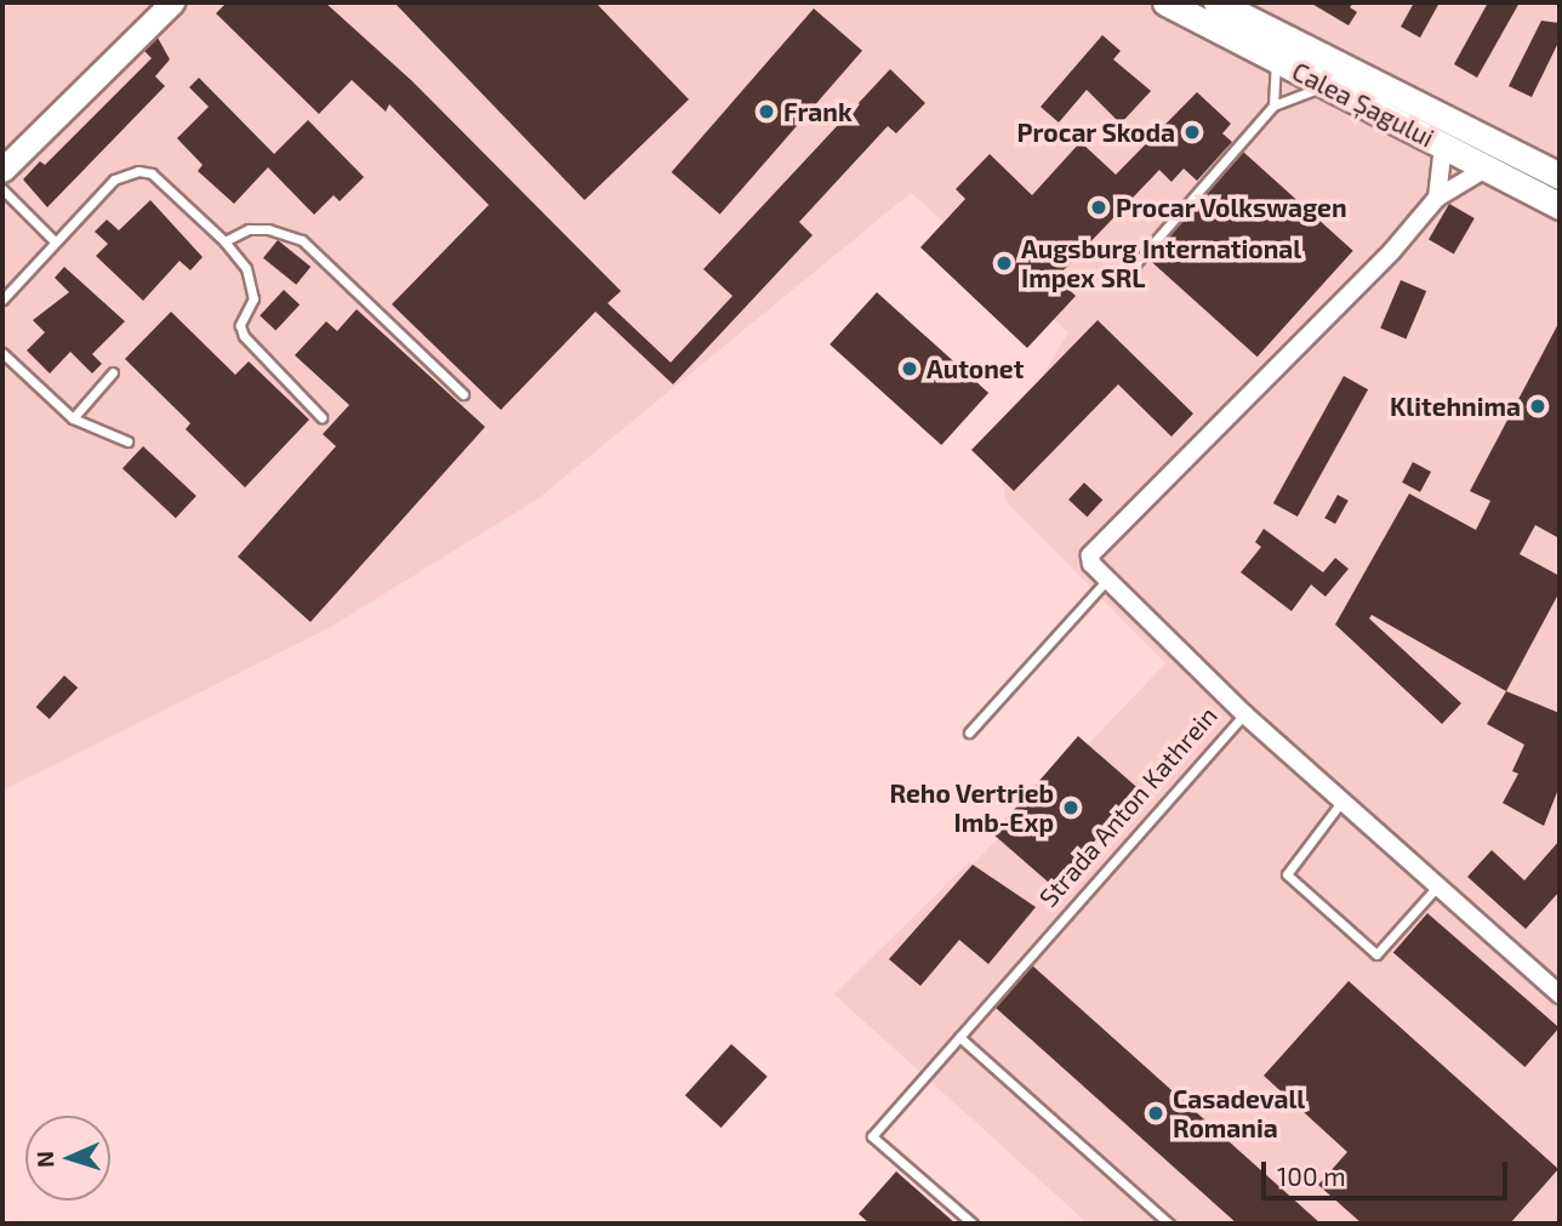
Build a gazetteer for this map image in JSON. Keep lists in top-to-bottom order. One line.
{"streets":{"main road":["Calea Șagului"],"street":["Strada Anton Kathrein"]},"places":["Frank","Procar Skoda","Procar Volkswagen","Augsburg International Impex SRL","Autonet","Klitehnima","Reho Vertrieb Imb-Exp","Casadevall Romania"],"scale_bar":"100 m","north":"left"}
